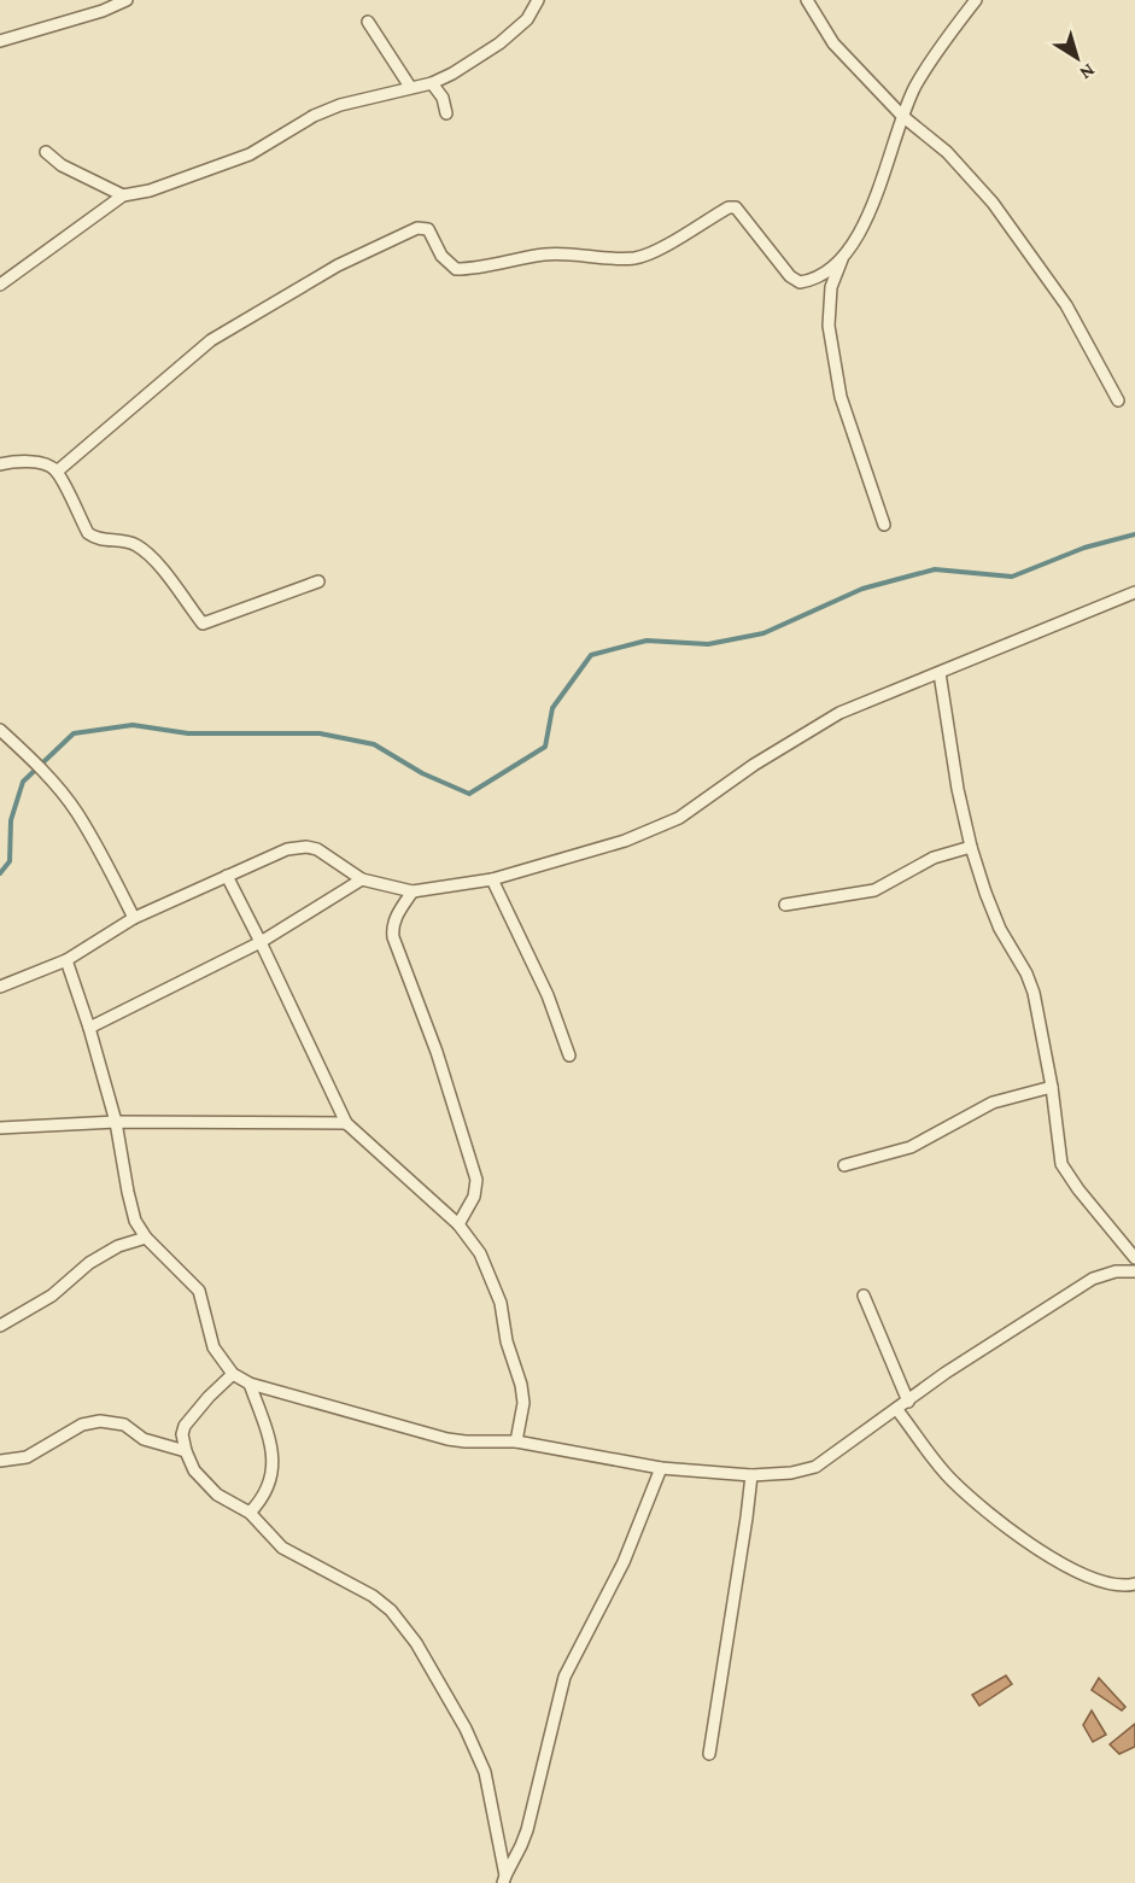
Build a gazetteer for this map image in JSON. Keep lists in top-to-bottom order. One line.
{"north":"bottom right"}
